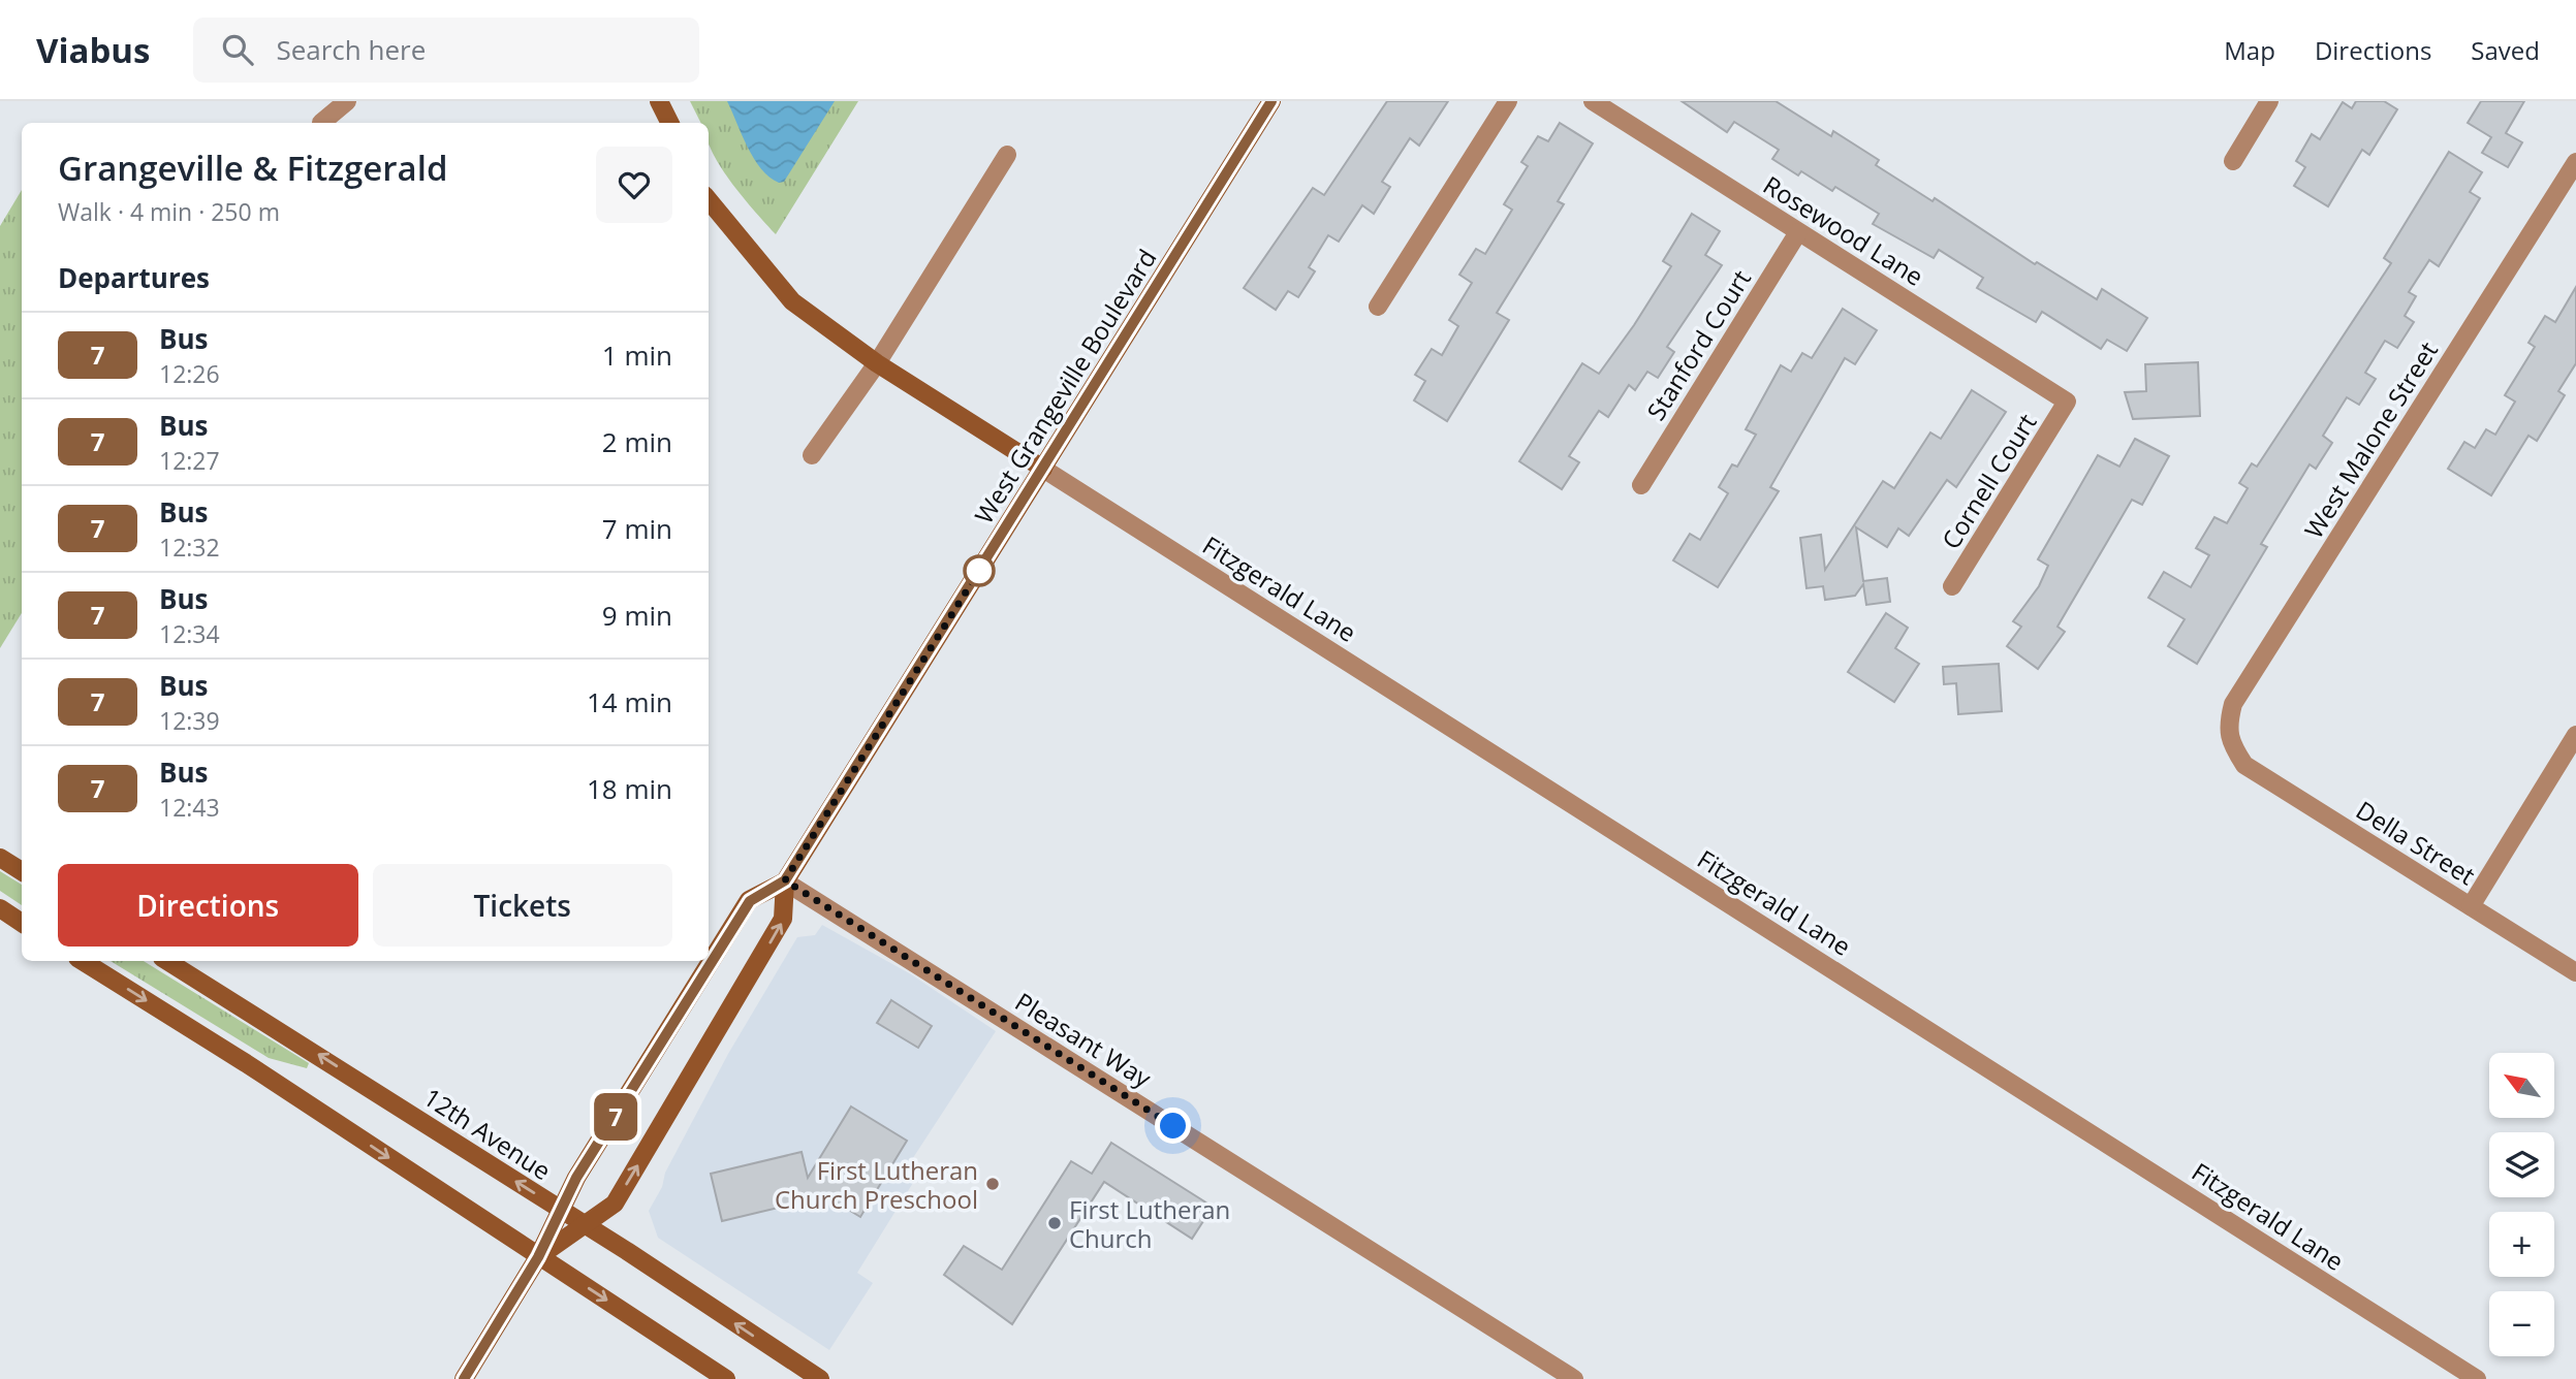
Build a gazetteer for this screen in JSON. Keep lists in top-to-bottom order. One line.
{"streets":{"main road":["West Grangeville Boulevard","12th Avenue"],"street":["Rosewood Lane","Stanford Court","West Malone Street","Cornell Court","Fitzgerald Lane","Della Street","Pleasant Way"]},"crossings":[["Rosewood Lane","Stanford Court"],["Rosewood Lane","Cornell Court"],["West Grangeville Boulevard","Fitzgerald Lane"],["West Grangeville Boulevard","Pleasant Way"],["West Grangeville Boulevard","12th Avenue"],["West Malone Street","Della Street"]],"places":["First Lutheran Church Preschool","First Lutheran Church"],"lines":["bus line 7"],"north":"top left","page":{"header":"Viabus","search":"Search here","nav":["Map","Directions","Saved"],"on_map":"7","heading":[["Grangeville & Fitzgerald","Walk · 4 min · 250 m"],"Departures"],"list":[{"mark":"7","name":"Bus","note":"12:26","value":"1 min"},{"mark":"7","name":"Bus","note":"12:27","value":"2 min"},{"mark":"7","name":"Bus","note":"12:32","value":"7 min"},{"mark":"7","name":"Bus","note":"12:34","value":"9 min"},{"mark":"7","name":"Bus","note":"12:39","value":"14 min"},{"mark":"7","name":"Bus","note":"12:43","value":"18 min"}],"buttons":["Directions","Tickets"],"map_buttons":["+","−"]}}
